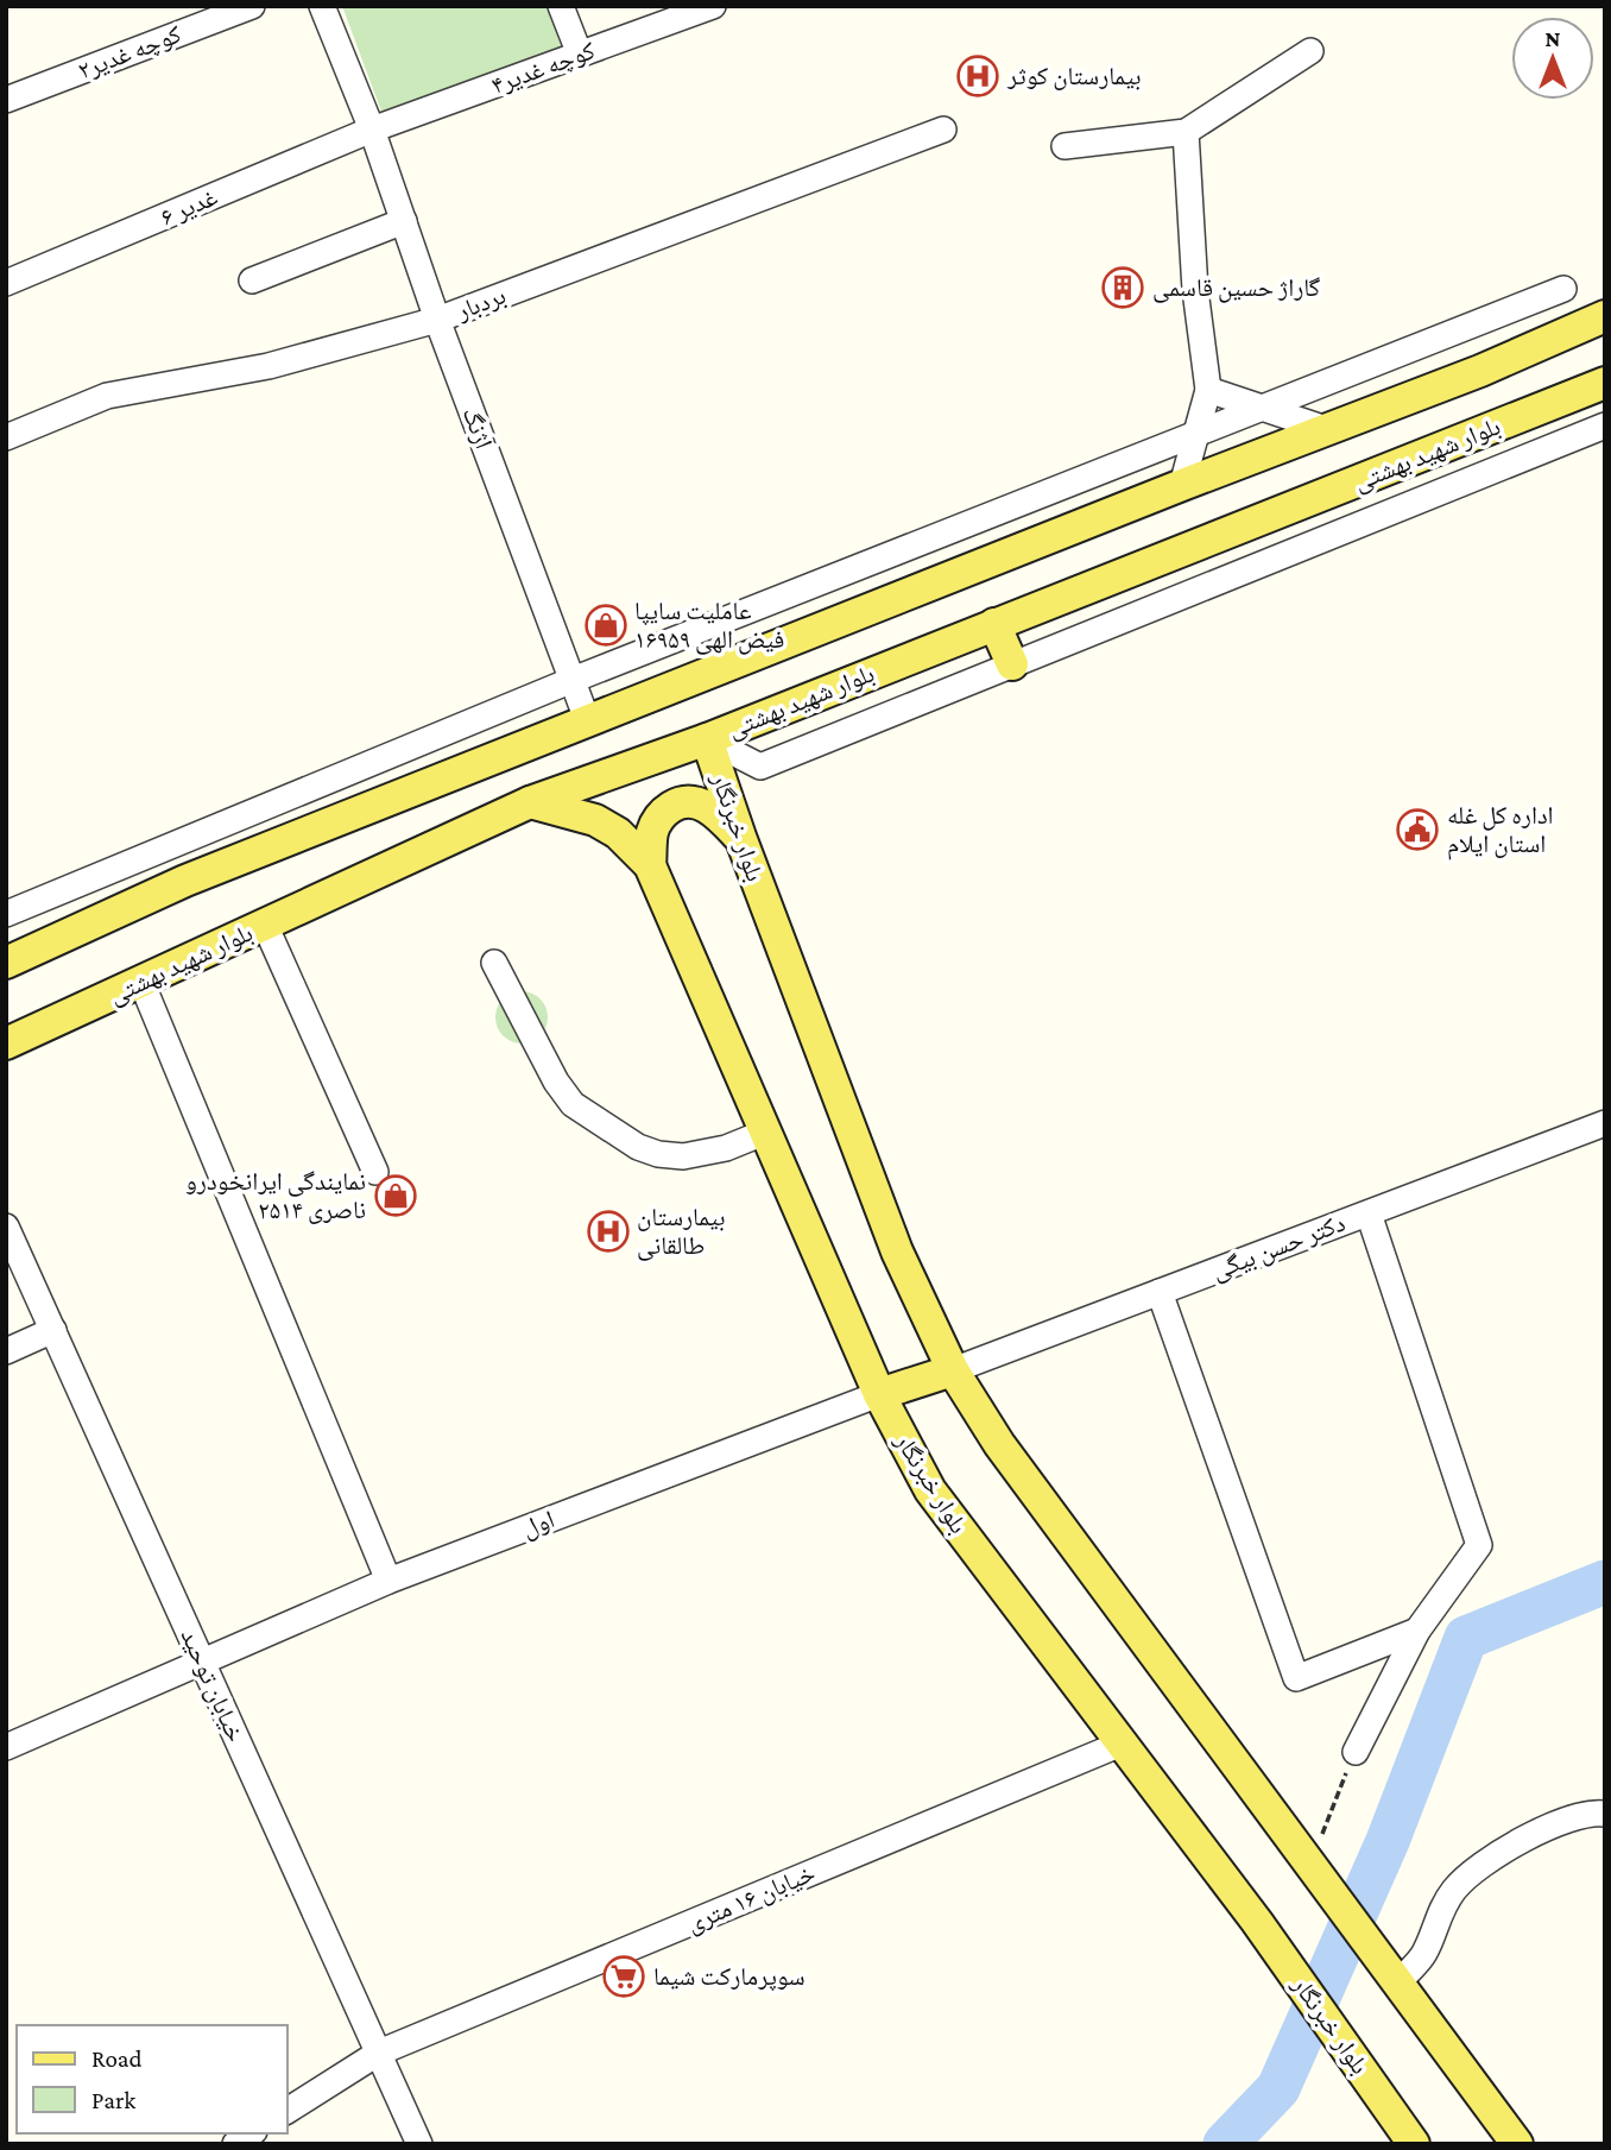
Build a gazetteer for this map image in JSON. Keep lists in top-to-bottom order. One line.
{"streets":{"main road":["بلوار شهید بهشتی","بلوار خبرنگار"],"street":["کوچه غدیر۲","کوچه غدیر۴","غدیر ۶","بردبار","آژنگ","دکتر حسن بیگی","اول","خیابان توحید","خیابان ۱۶ متری"]},"crossings":[["کوچه غدیر۴","غدیر ۶"],["کوچه غدیر۴","آژنگ"],["غدیر ۶","آژنگ"],["بردبار","آژنگ"],["بلوار شهید بهشتی","بلوار خبرنگار"],["بلوار خبرنگار","دکتر حسن بیگی"],["بلوار خبرنگار","اول"],["بلوار خبرنگار","خیابان ۱۶ متری"],["اول","خیابان توحید"],["خیابان توحید","خیابان ۱۶ متری"]],"places":{"hospital":["بیمارستان کوثر","بیمارستان طالقانی"],"building":["گاراژ حسین قاسمی"],"shop":["عاملیت سایپا ۱۶۹۵۹ فیض الهی","نمایندگی ایرانخودرو ناصری ۲۵۱۴"],"public building":["اداره کل غله استان ایلام"],"supermarket":["سوپرمارکت شیما"]},"legend":["Road","Park"],"north":"top"}
